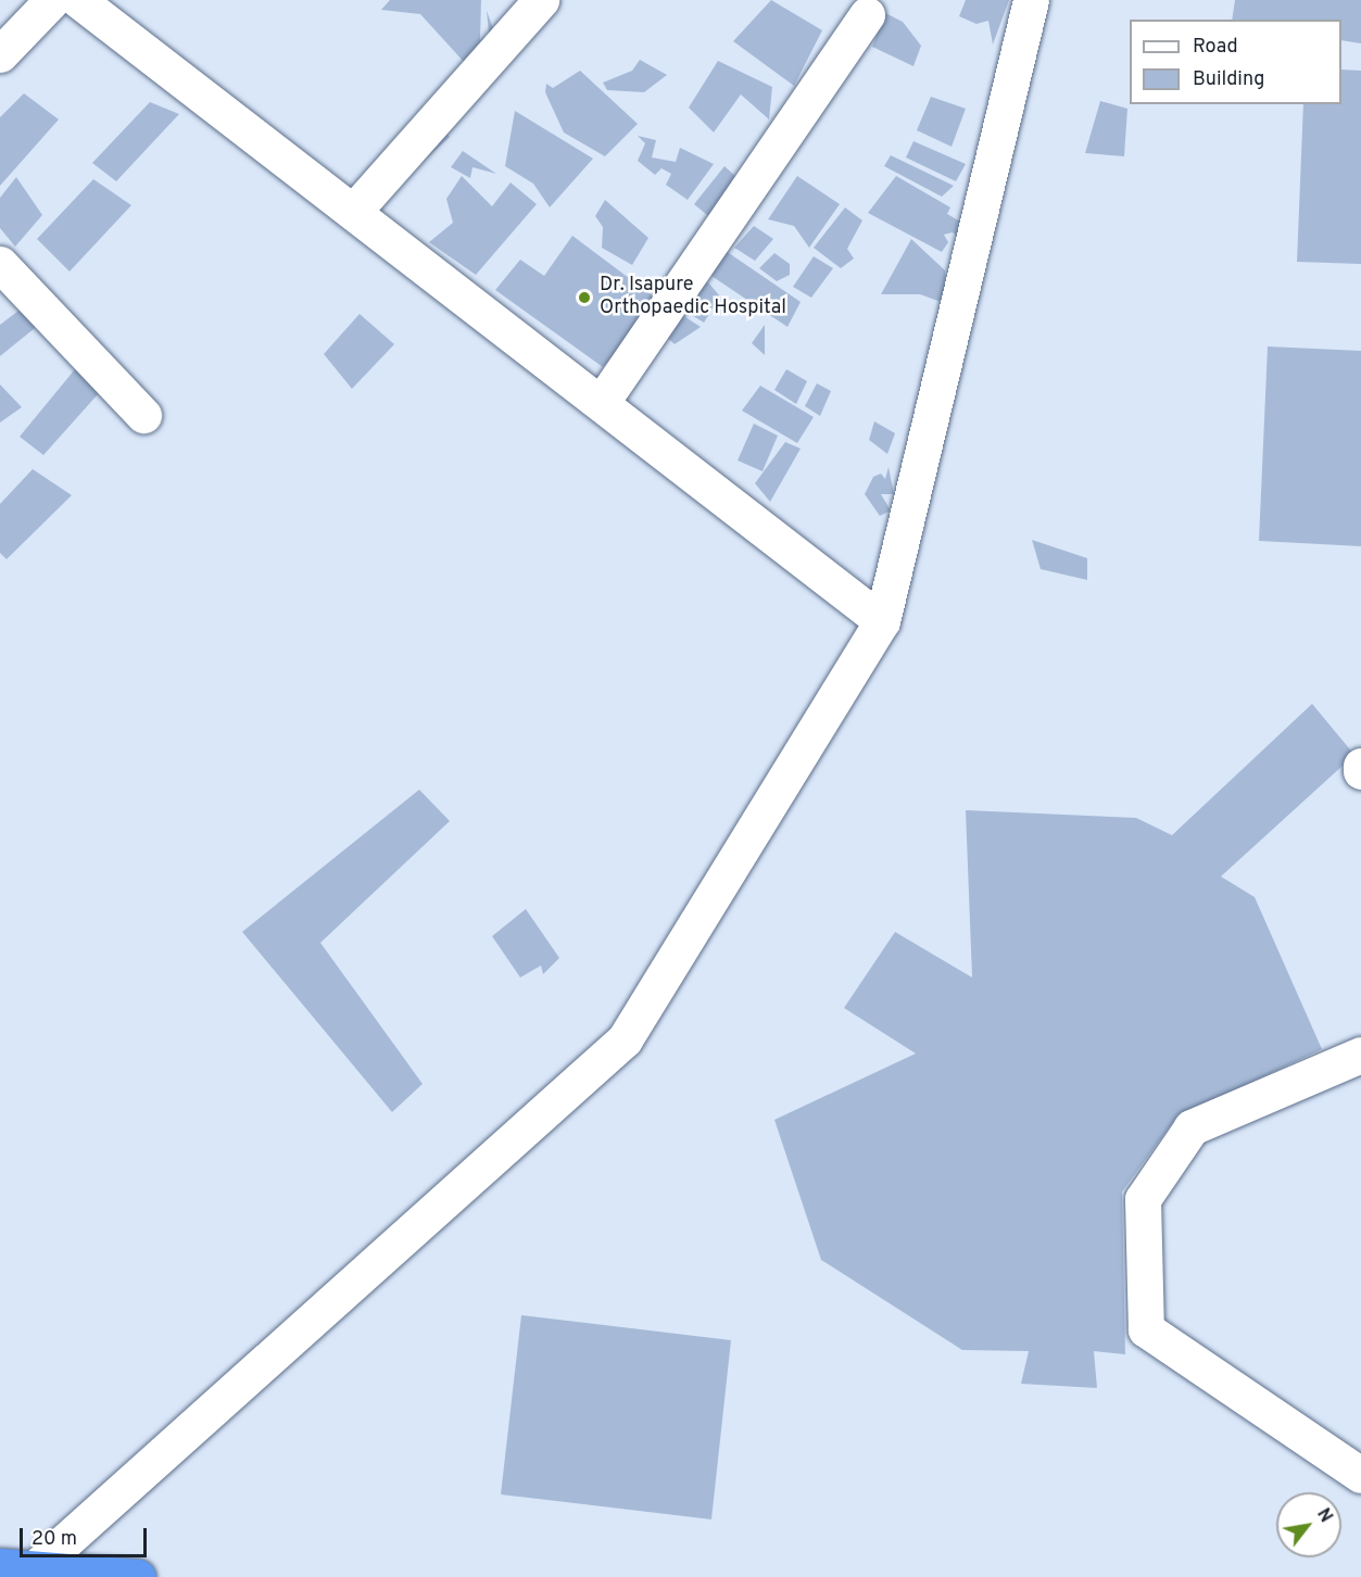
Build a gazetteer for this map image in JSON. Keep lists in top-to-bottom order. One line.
{"places":["Dr. Isapure Orthopaedic Hospital"],"legend":["Road","Building"],"scale_bar":"20 m","north":"top right"}
